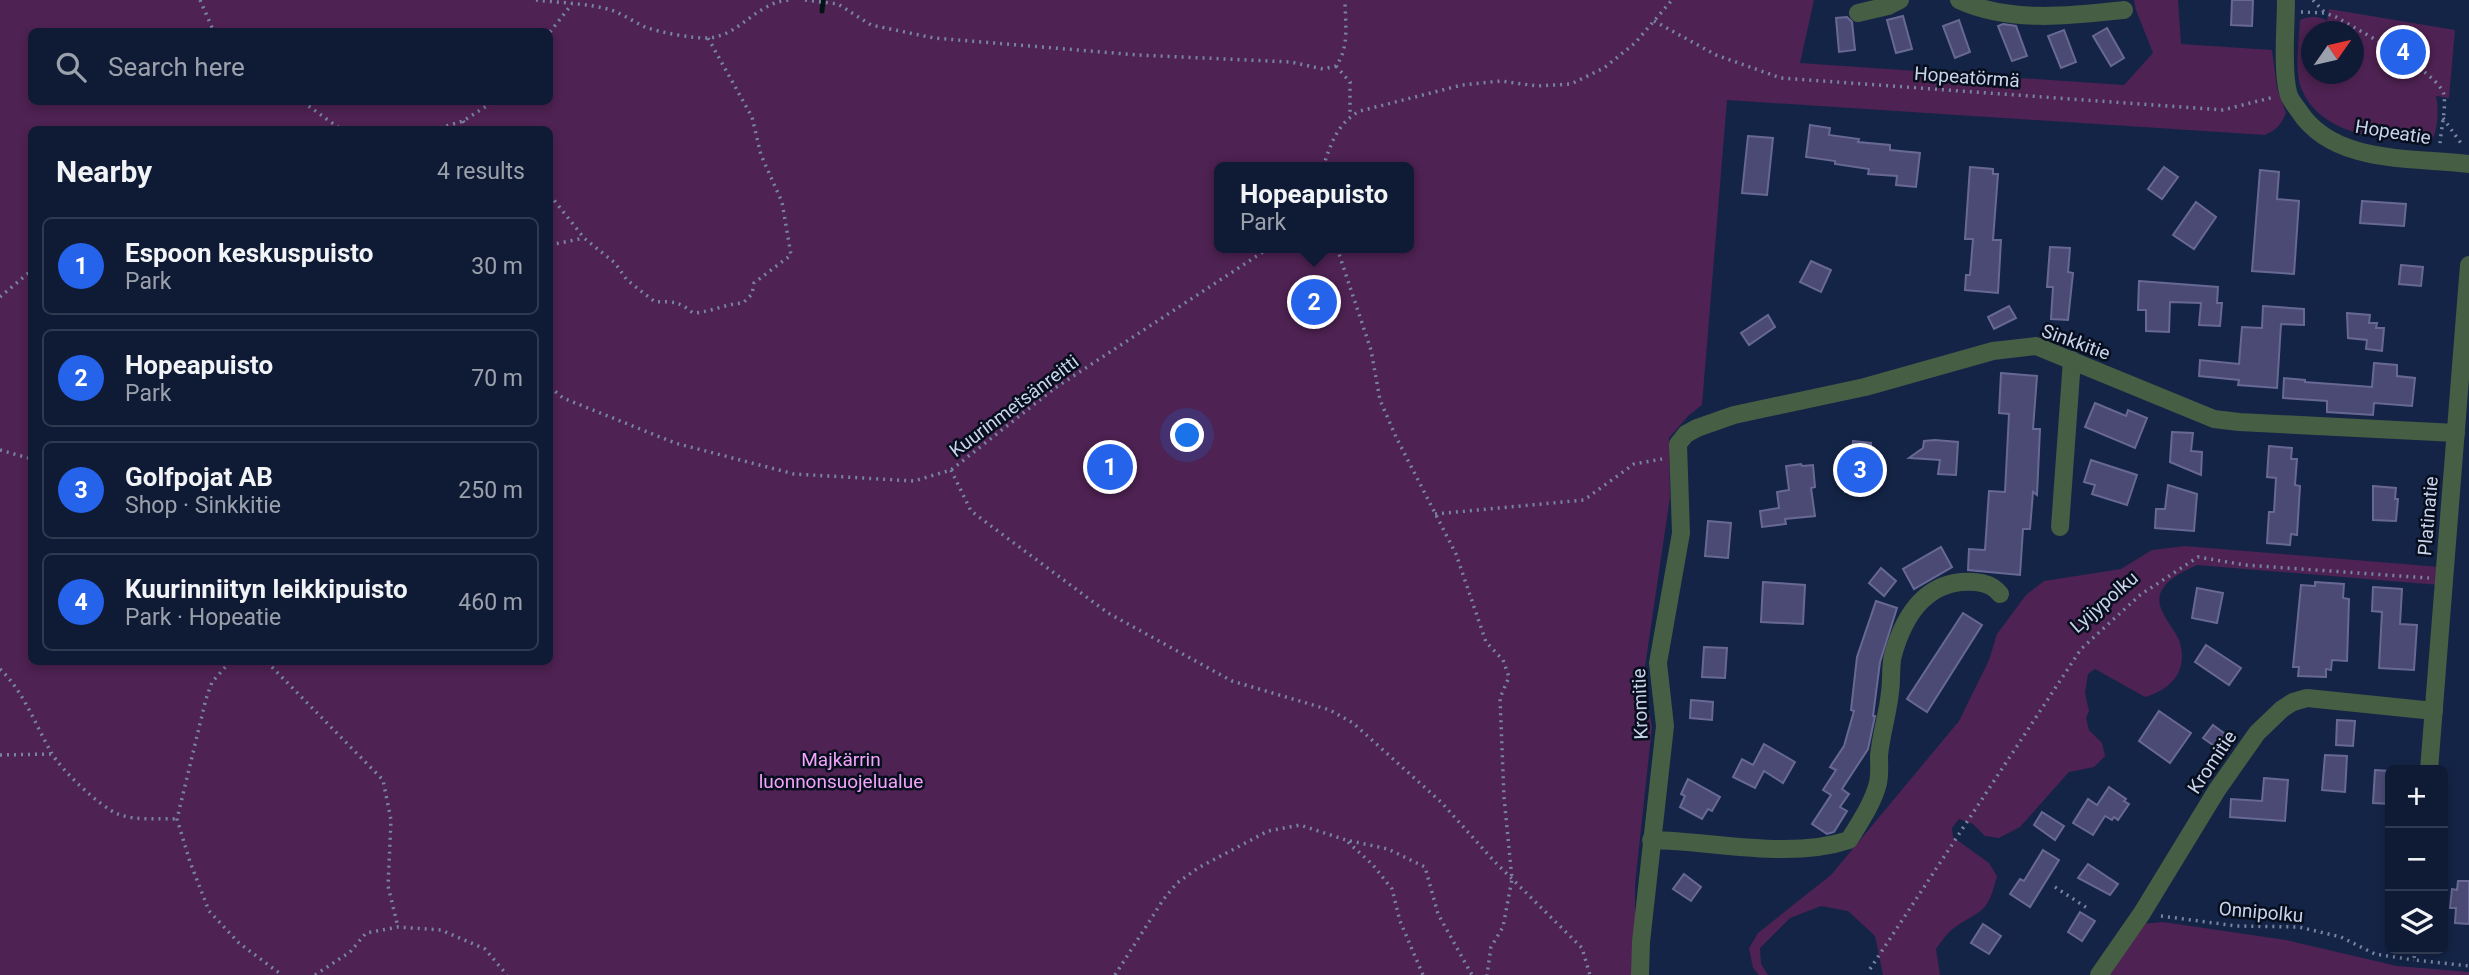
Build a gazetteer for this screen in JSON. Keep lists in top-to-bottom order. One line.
{"streets":{"street":["Hopeatie","Sinkkitie","Platinatie","Kromitie"],"path":["Hopeatörmä","Kuurinmetsänreitti","Lyijypolku","Onnipolku"]},"crossings":[["Hopeatörmä","Hopeatie"],["Sinkkitie","Platinatie"],["Sinkkitie","Kromitie"],["Platinatie","Lyijypolku"],["Platinatie","Kromitie"],["Kromitie","Onnipolku"]],"parks":["Majkärrin luonnonsuojelualue"],"north":"top right","page":{"pins":["4","2","1","3"],"search":"Search here","heading":["Nearby","4 results"],"popup":["Hopeapuisto","Park"],"list":[{"mark":"1","name":"Espoon keskuspuisto","note":"Park","value":"30 m"},{"mark":"2","name":"Hopeapuisto","note":"Park","value":"70 m"},{"mark":"3","name":"Golfpojat AB","note":"Shop · Sinkkitie","value":"250 m"},{"mark":"4","name":"Kuurinniityn leikkipuisto","note":"Park · Hopeatie","value":"460 m"}],"map_buttons":["+","−"]}}
